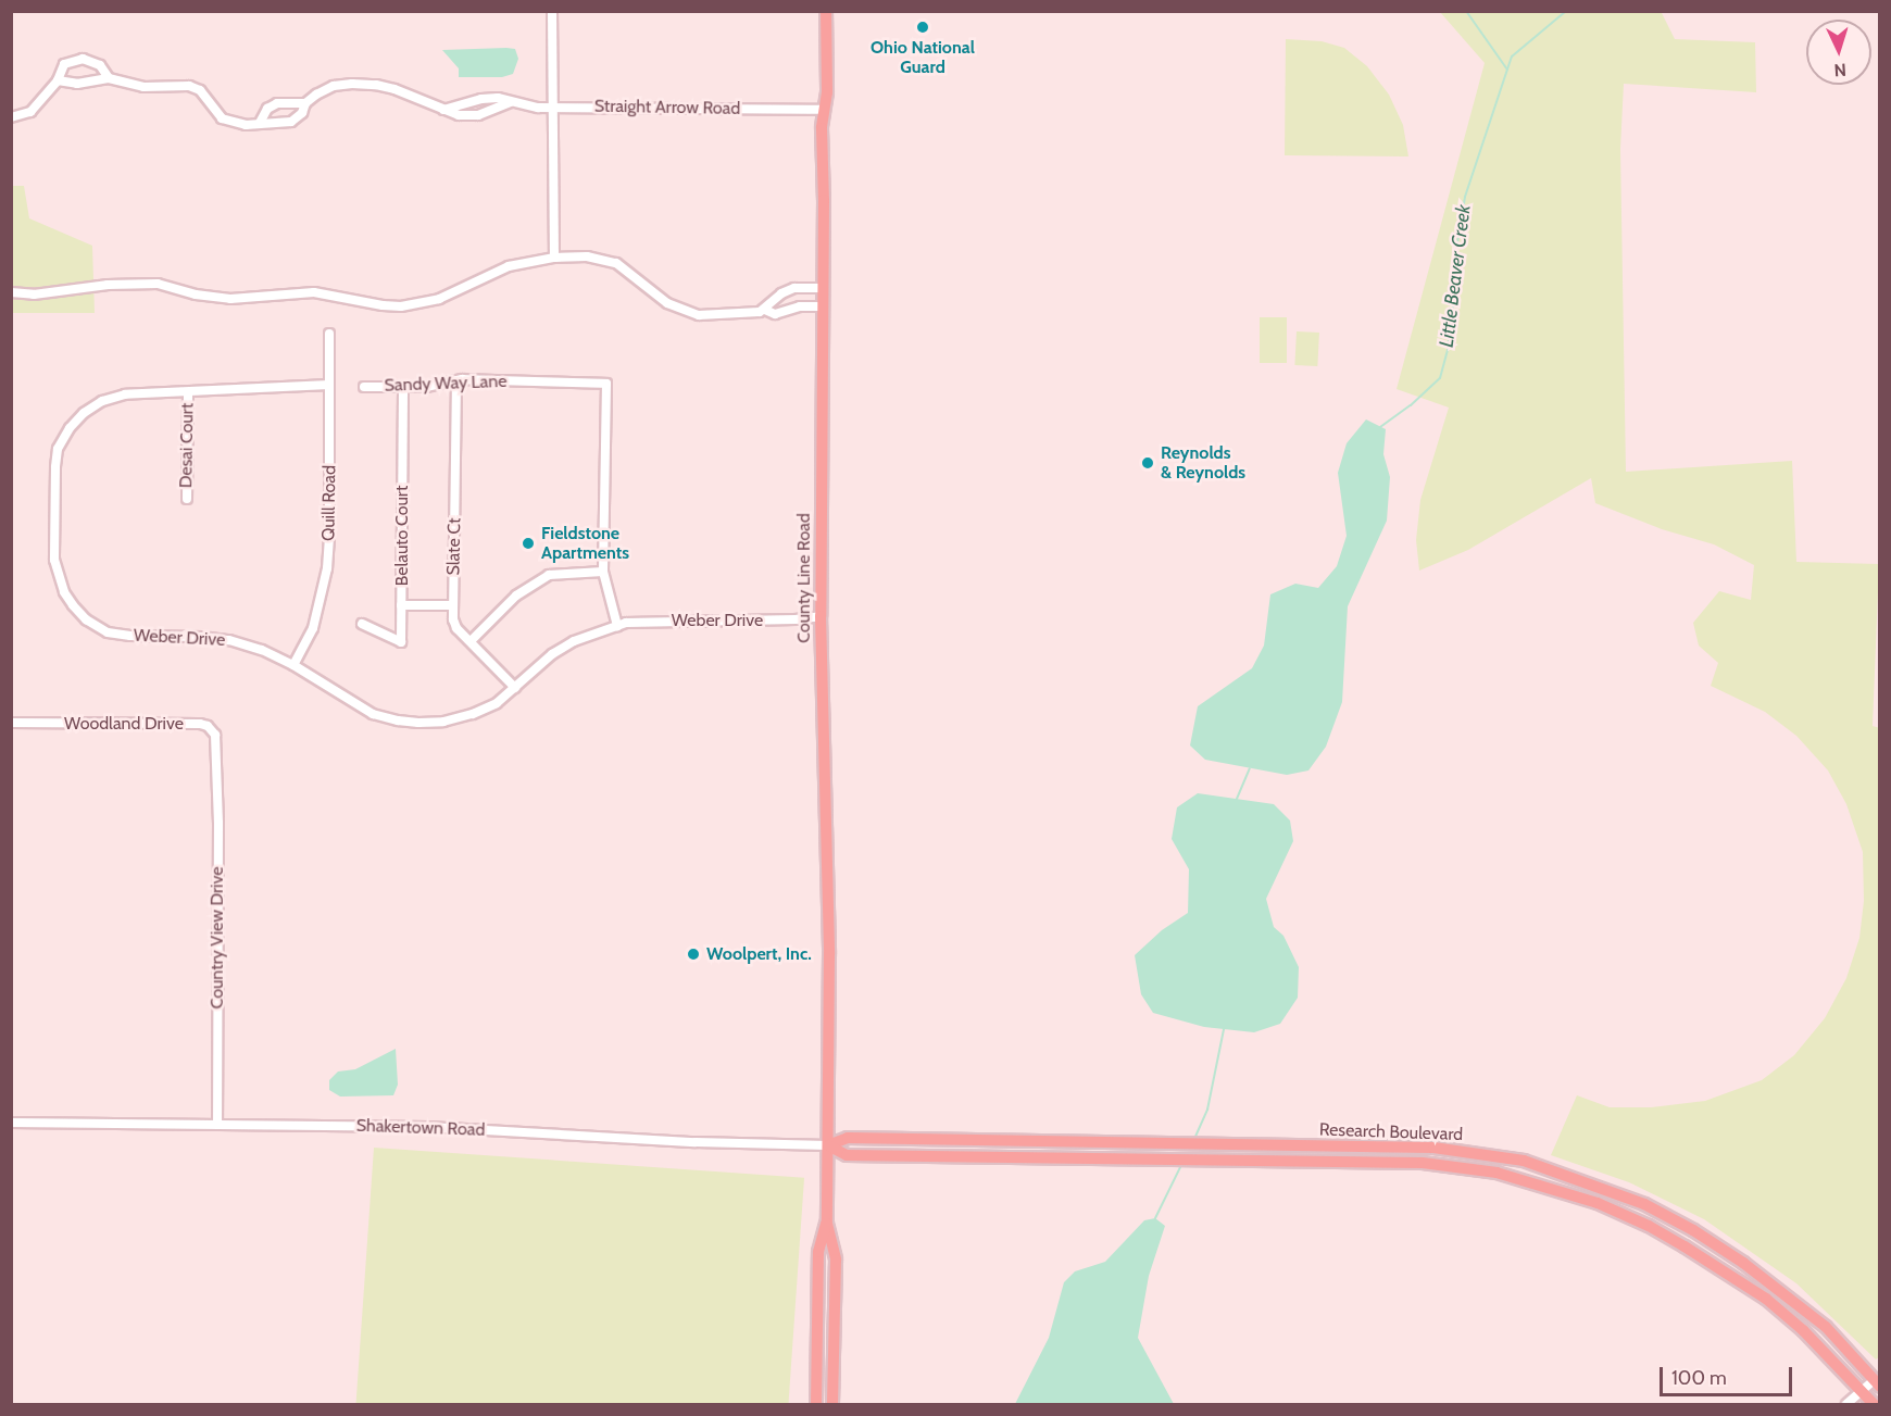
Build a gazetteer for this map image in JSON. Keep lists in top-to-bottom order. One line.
{"streets":{"main road":["County Line Road","Research Boulevard"],"street":["Straight Arrow Road","Sandy Way Lane","Desai Court","Quill Road","Belauto Court","Slate Ct","Weber Drive","Woodland Drive","Country View Drive","Shakertown Road"]},"crossings":[["Straight Arrow Road","County Line Road"],["Sandy Way Lane","Belauto Court"],["Sandy Way Lane","Slate Ct"],["Desai Court","Weber Drive"],["Quill Road","Weber Drive"],["Slate Ct","Weber Drive"],["County Line Road","Weber Drive"],["County Line Road","Shakertown Road"],["County Line Road","Research Boulevard"],["Woodland Drive","Country View Drive"],["Country View Drive","Shakertown Road"],["Shakertown Road","Research Boulevard"]],"water":["Little Beaver Creek"],"places":["Ohio National Guard","Reynolds & Reynolds","Fieldstone Apartments","Woolpert, Inc."],"scale_bar":"100 m","north":"bottom"}
